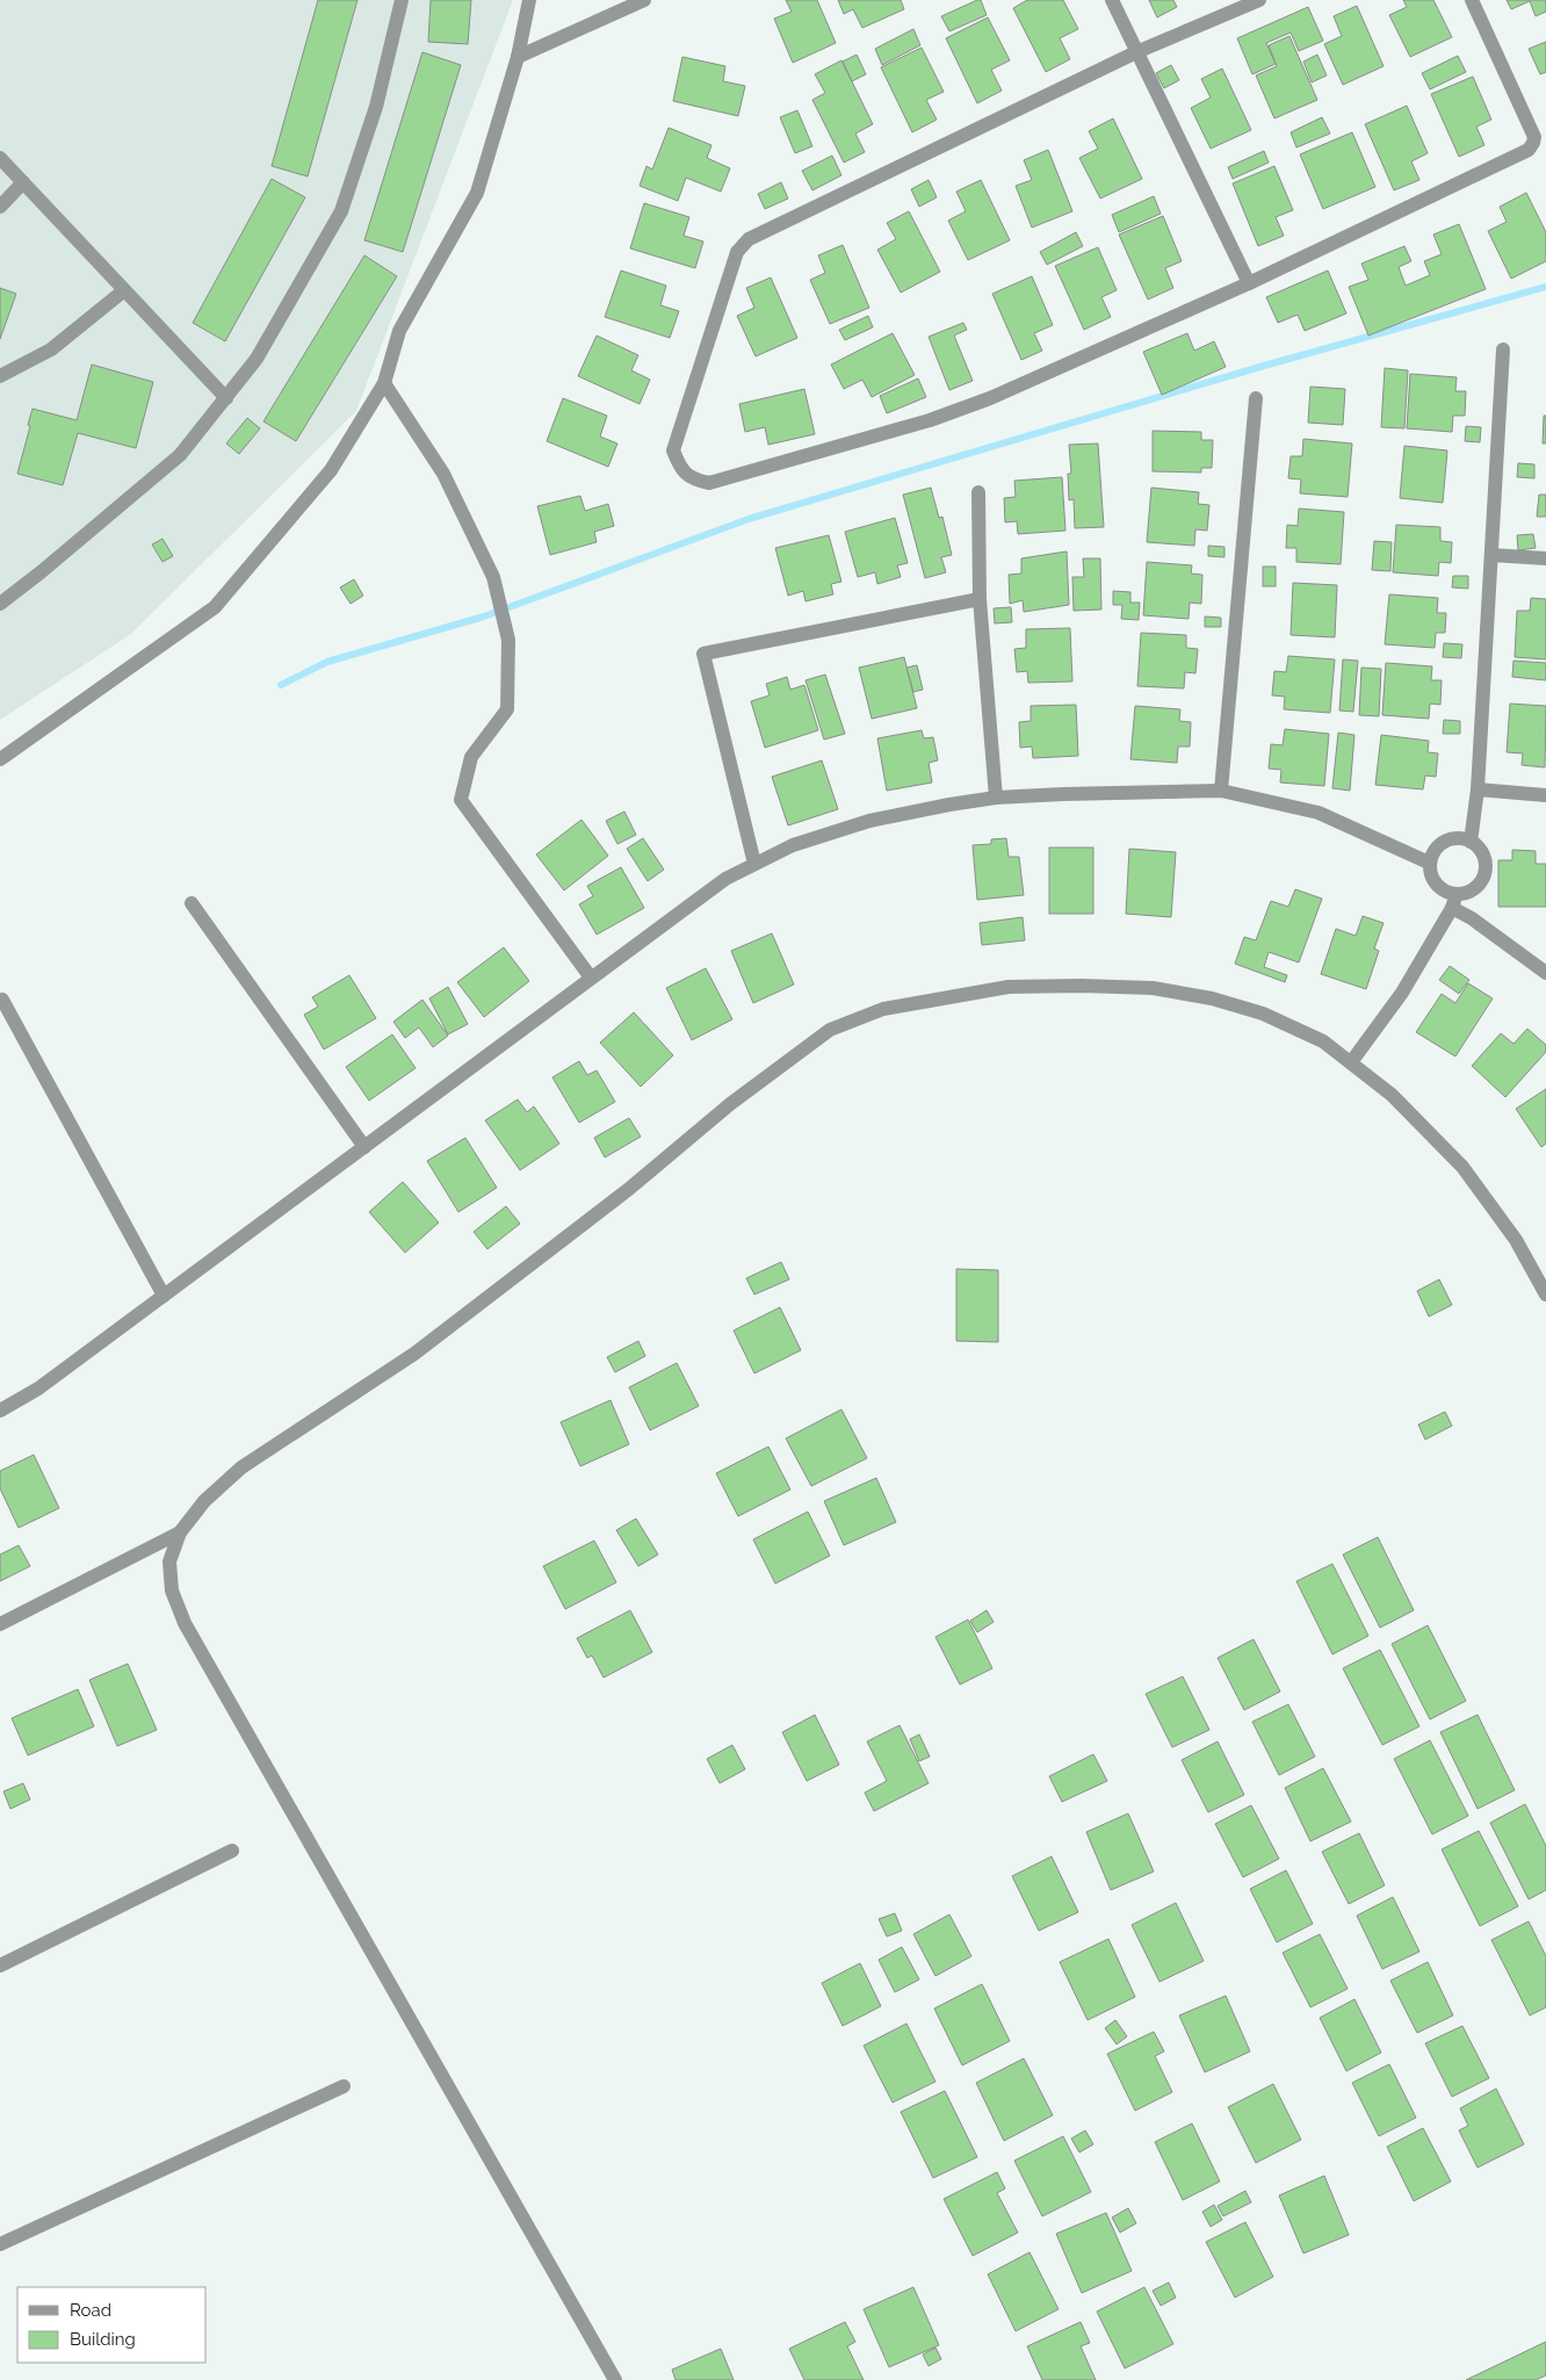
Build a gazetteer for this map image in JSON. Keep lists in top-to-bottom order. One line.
{"legend":["Road","Building"]}
